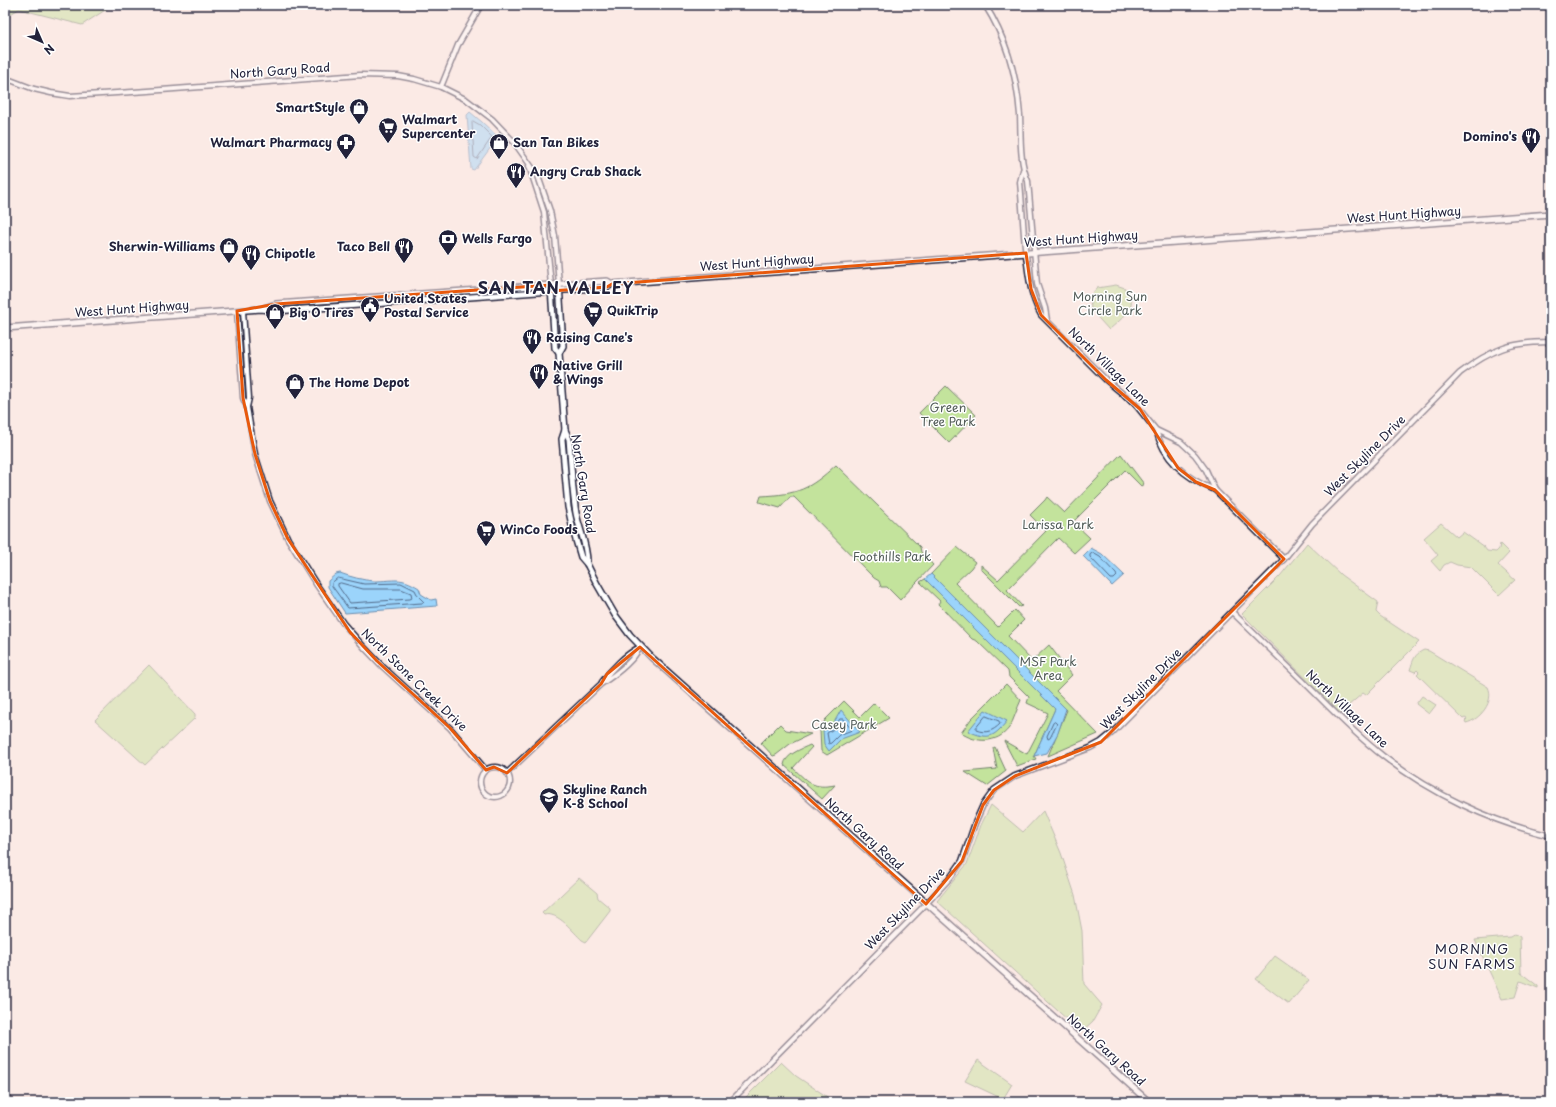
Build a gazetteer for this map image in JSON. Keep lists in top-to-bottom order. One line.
{"streets":{"main road":["North Gary Road","West Hunt Highway"],"street":["North Village Lane","West Skyline Drive","North Stone Creek Drive"]},"crossings":[["North Gary Road","West Hunt Highway"],["North Gary Road","West Skyline Drive"],["West Hunt Highway","North Village Lane"],["West Hunt Highway","North Stone Creek Drive"],["North Village Lane","West Skyline Drive"]],"districts":["SAN TAN VALLEY","MORNING SUN FARMS"],"parks":["Morning Sun Circle Park","Green Tree Park","Larissa Park","Foothills Park","MSF Park Area","Casey Park"],"places":{"shop":["SmartStyle","San Tan Bikes","Sherwin-Williams","Big O Tires","The Home Depot"],"supermarket":["Walmart Supercenter","QuikTrip","WinCo Foods"],"restaurant":["Domino's","Angry Crab Shack","Taco Bell","Chipotle","Raising Cane's","Native Grill & Wings"],"pharmacy":["Walmart Pharmacy"],"bank":["Wells Fargo"],"public building":["United States Postal Service"],"school or university":["Skyline Ranch K-8 School"]},"north":"bottom right"}
